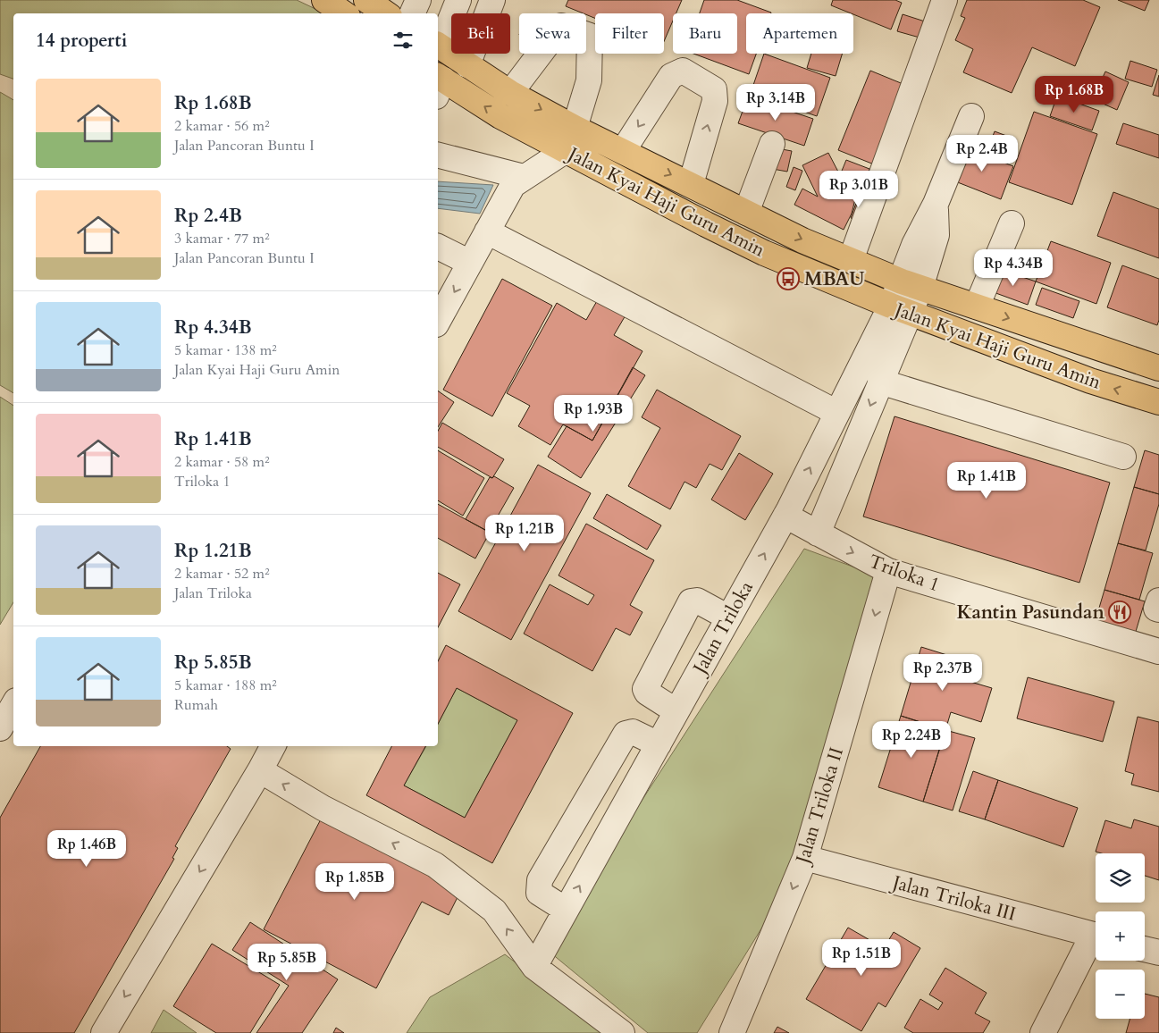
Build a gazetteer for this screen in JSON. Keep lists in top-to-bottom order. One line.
{"streets":{"main road":["Jalan Kyai Haji Guru Amin"],"street":["Triloka 1","Jalan Triloka","Jalan Triloka II","Jalan Triloka III"]},"crossings":[["Jalan Kyai Haji Guru Amin","Jalan Triloka"],["Triloka 1","Jalan Triloka"],["Triloka 1","Jalan Triloka II"],["Jalan Triloka II","Jalan Triloka III"]],"one_way":["Jalan Triloka II"],"places":{"bus stop":["MBAU"],"restaurant":["Kantin Pasundan"]},"page":{"chip":["Beli","Sewa","Filter","Baru","Apartemen"],"heading":"14 properti","list":[{"name":"Rp 1.68B","note":"2 kamar · 56 m² · Jalan Pancoran Buntu I"},{"name":"Rp 2.4B","note":"3 kamar · 77 m² · Jalan Pancoran Buntu I"},{"name":"Rp 4.34B","note":"5 kamar · 138 m² · Jalan Kyai Haji Guru Amin"},{"name":"Rp 1.41B","note":"2 kamar · 58 m² · Triloka 1"},{"name":"Rp 1.21B","note":"2 kamar · 52 m² · Jalan Triloka"},{"name":"Rp 5.85B","note":"5 kamar · 188 m² · Rumah"}],"price":["Rp 1.68B","Rp 3.14B","Rp 2.4B","Rp 3.01B","Rp 4.34B","Rp 1.93B","Rp 1.41B","Rp 1.21B","Rp 2.37B","Rp 2.24B","Rp 1.46B","Rp 1.85B","Rp 1.51B","Rp 5.85B"],"map_buttons":["+","−"]}}
